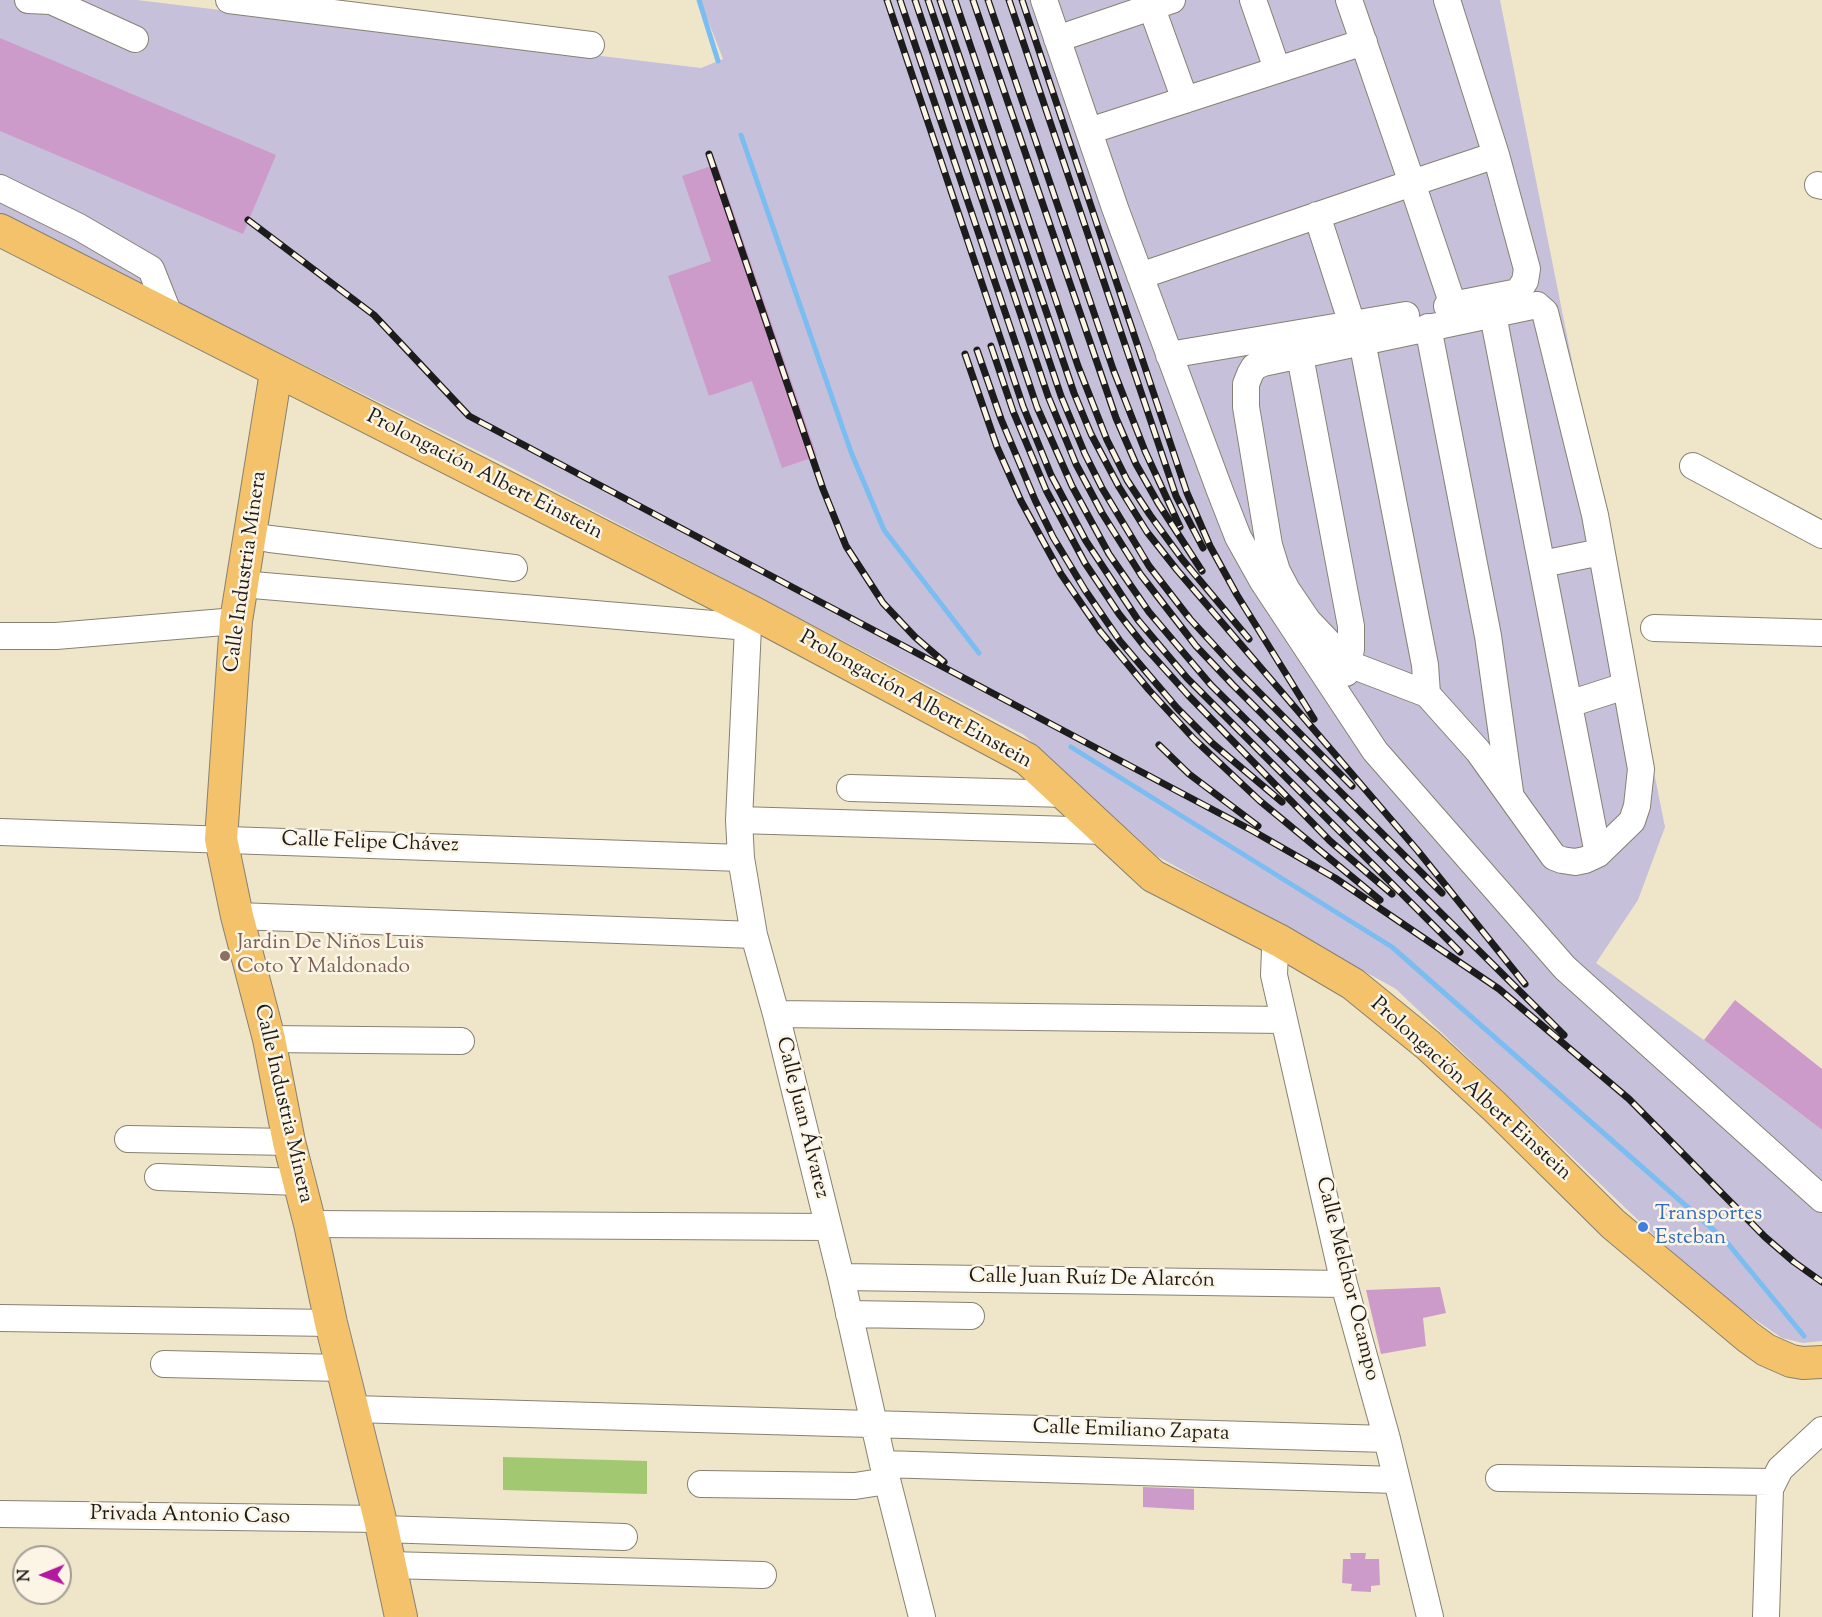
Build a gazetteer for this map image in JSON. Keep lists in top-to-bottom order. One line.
{"streets":{"main road":["Prolongación Albert Einstein","Calle Industria Minera"],"street":["Calle Felipe Chávez","Calle Juan Álvarez","Calle Melchor Ocampo","Calle Juan Ruíz De Alarcón","Calle Emiliano Zapata","Privada Antonio Caso"]},"crossings":[["Prolongación Albert Einstein","Calle Industria Minera"],["Prolongación Albert Einstein","Calle Juan Álvarez"],["Prolongación Albert Einstein","Calle Melchor Ocampo"],["Calle Industria Minera","Calle Felipe Chávez"],["Calle Industria Minera","Calle Emiliano Zapata"],["Calle Industria Minera","Privada Antonio Caso"],["Calle Felipe Chávez","Calle Juan Álvarez"],["Calle Juan Álvarez","Calle Juan Ruíz De Alarcón"],["Calle Juan Álvarez","Calle Emiliano Zapata"],["Calle Melchor Ocampo","Calle Juan Ruíz De Alarcón"],["Calle Melchor Ocampo","Calle Emiliano Zapata"]],"places":["Jardin De Niños Luis Coto Y Maldonado","Transportes Esteban"],"north":"left"}
